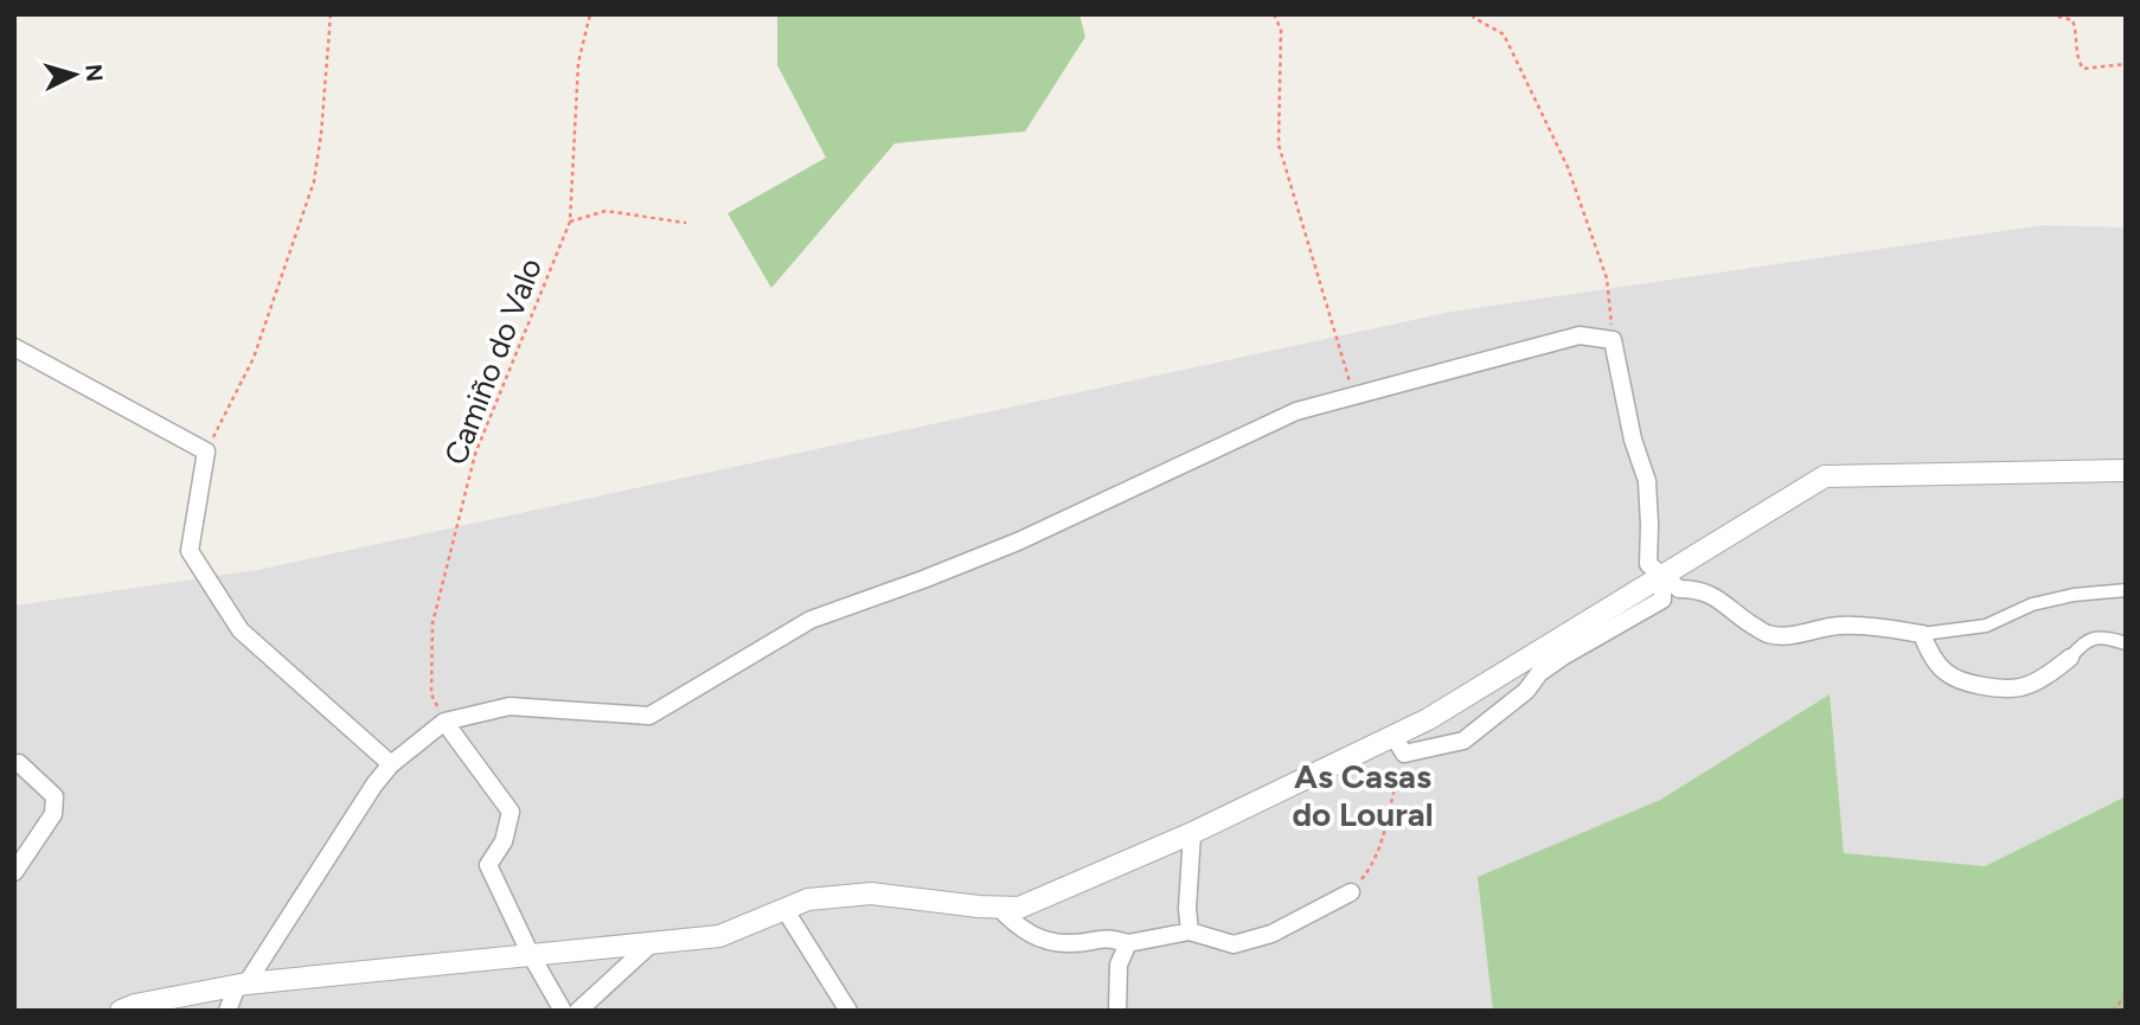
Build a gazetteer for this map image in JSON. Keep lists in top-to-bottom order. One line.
{"streets":{"path":["Camiño do Valo"]},"districts":["As Casas do Loural"],"north":"right"}
